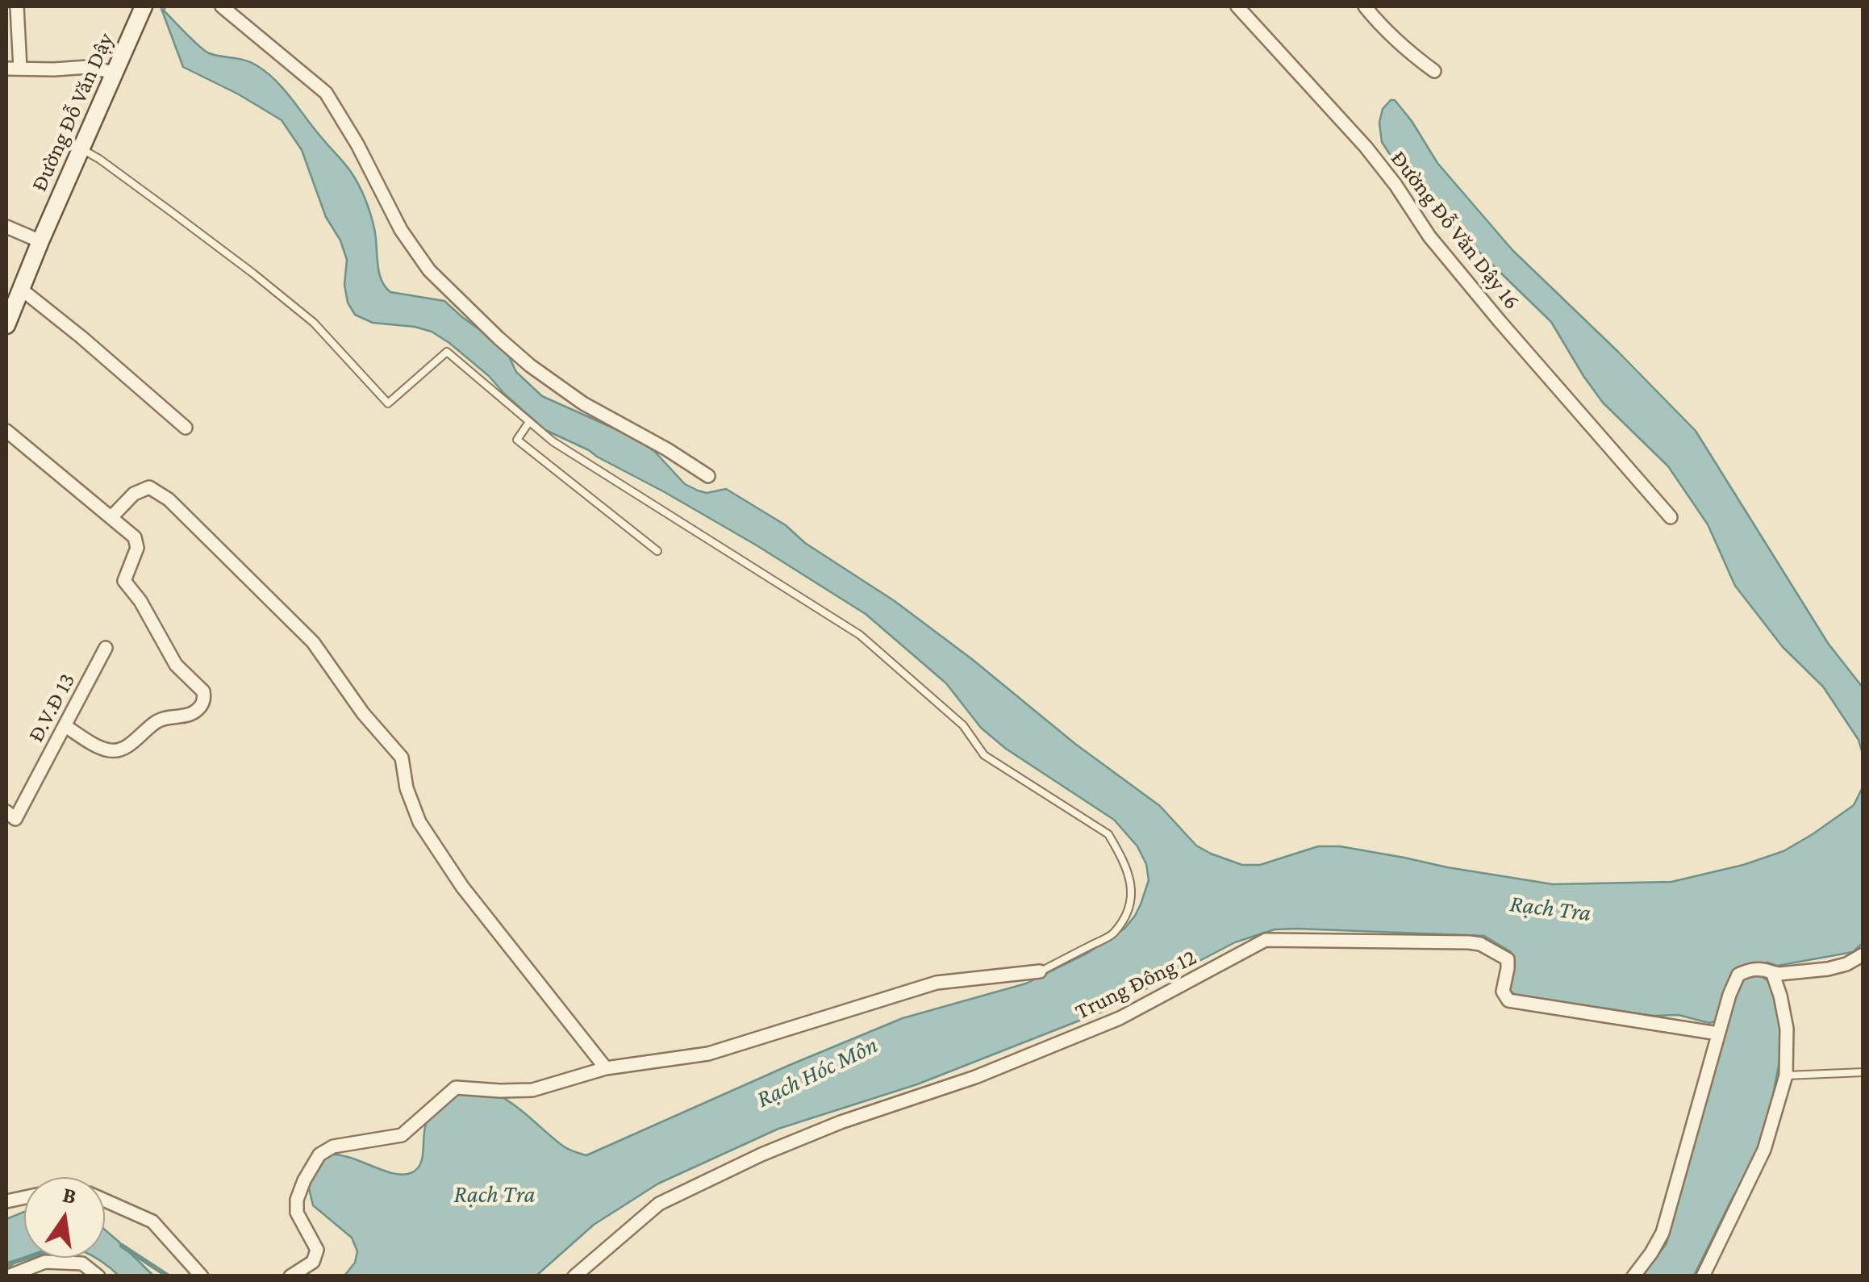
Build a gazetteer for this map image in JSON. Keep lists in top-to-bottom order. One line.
{"streets":{"main road":["Đường Đỗ Văn Dậy"],"street":["Đường Đỗ Văn Dậy 16","Đ.V.Đ 13","Trung Đông 12"]},"water":["Rạch Tra","Rạch Hóc Môn"],"north":"top"}
